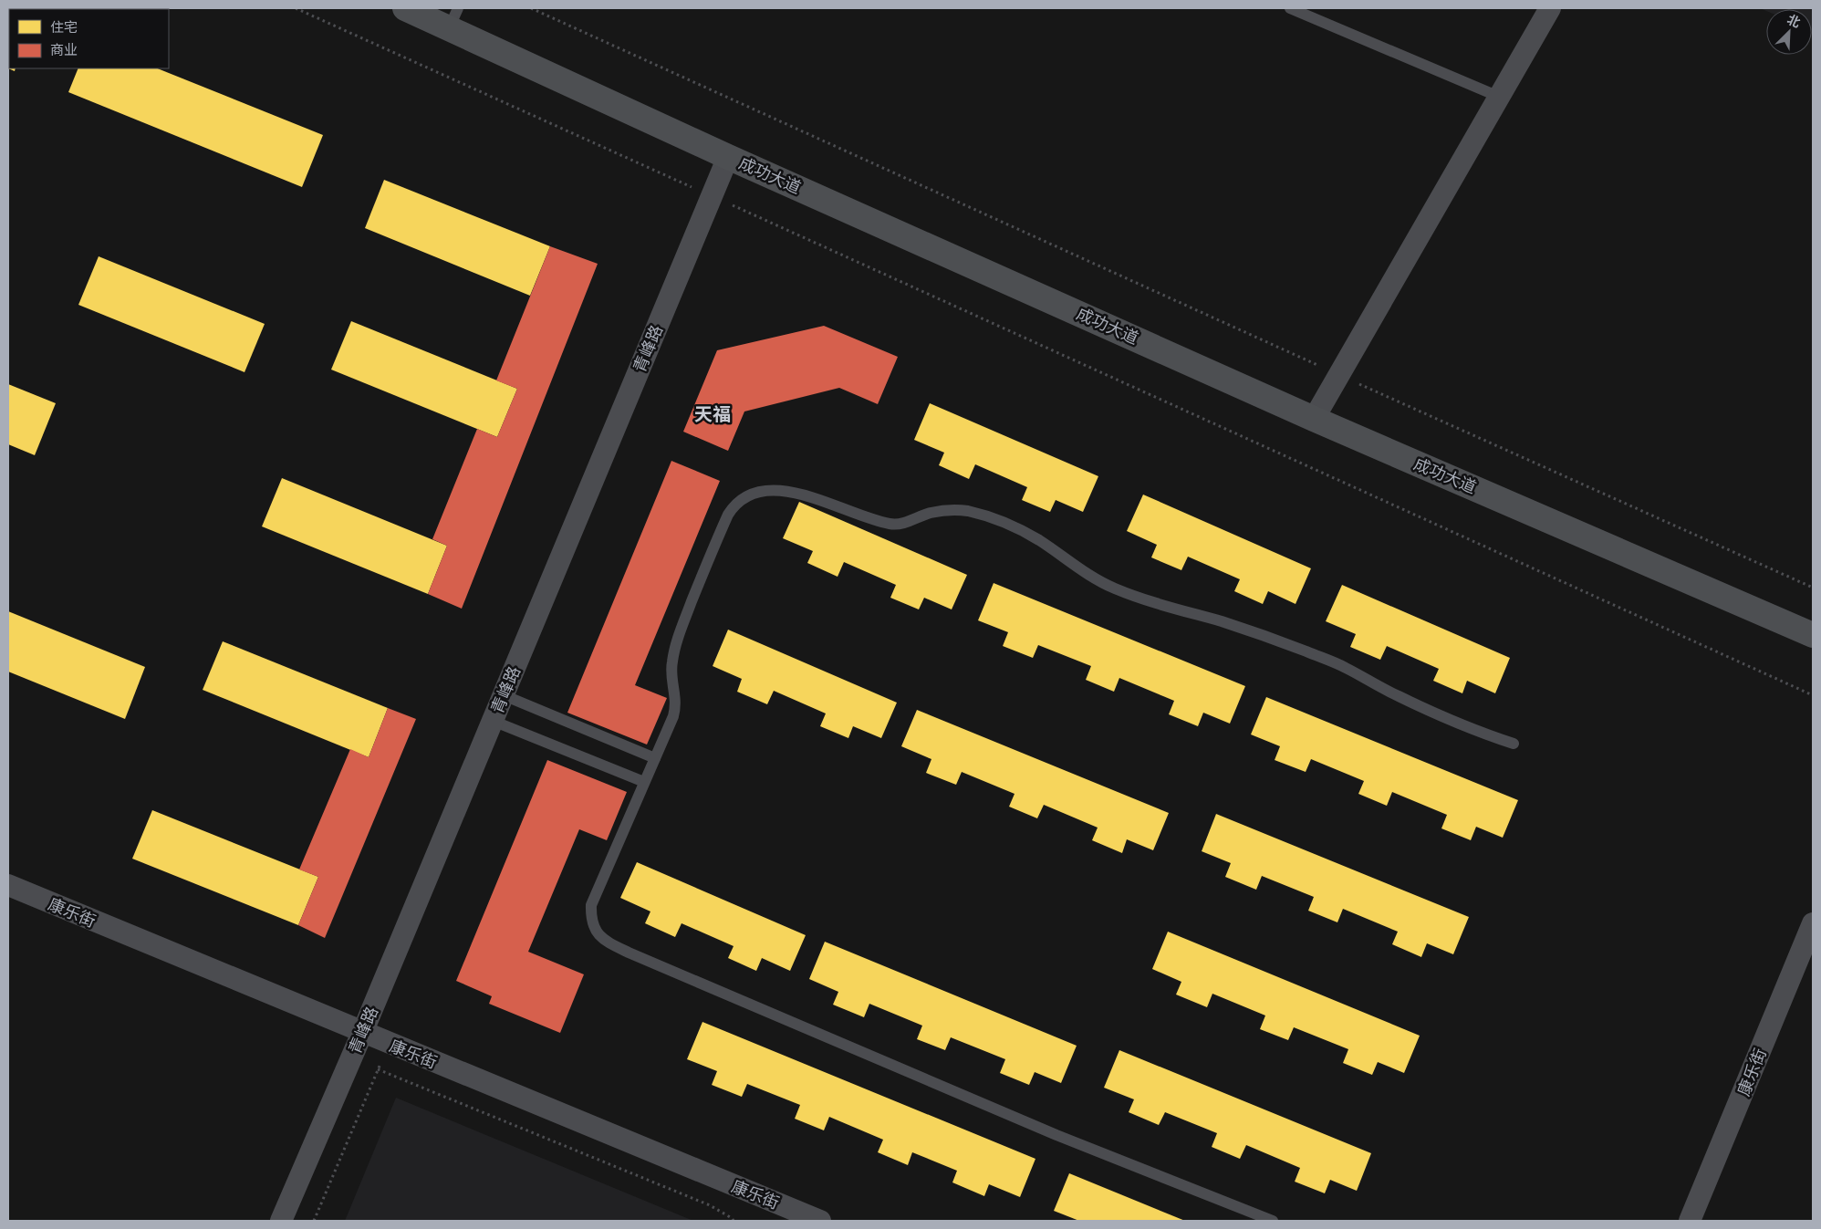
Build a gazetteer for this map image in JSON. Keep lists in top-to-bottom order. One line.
{"streets":{"main road":["成功大道"],"street":["青峰路","康乐街"]},"crossings":[["成功大道","青峰路"],["青峰路","康乐街"]],"districts":["天福"],"legend":["住宅","商业"],"north":"top right"}
